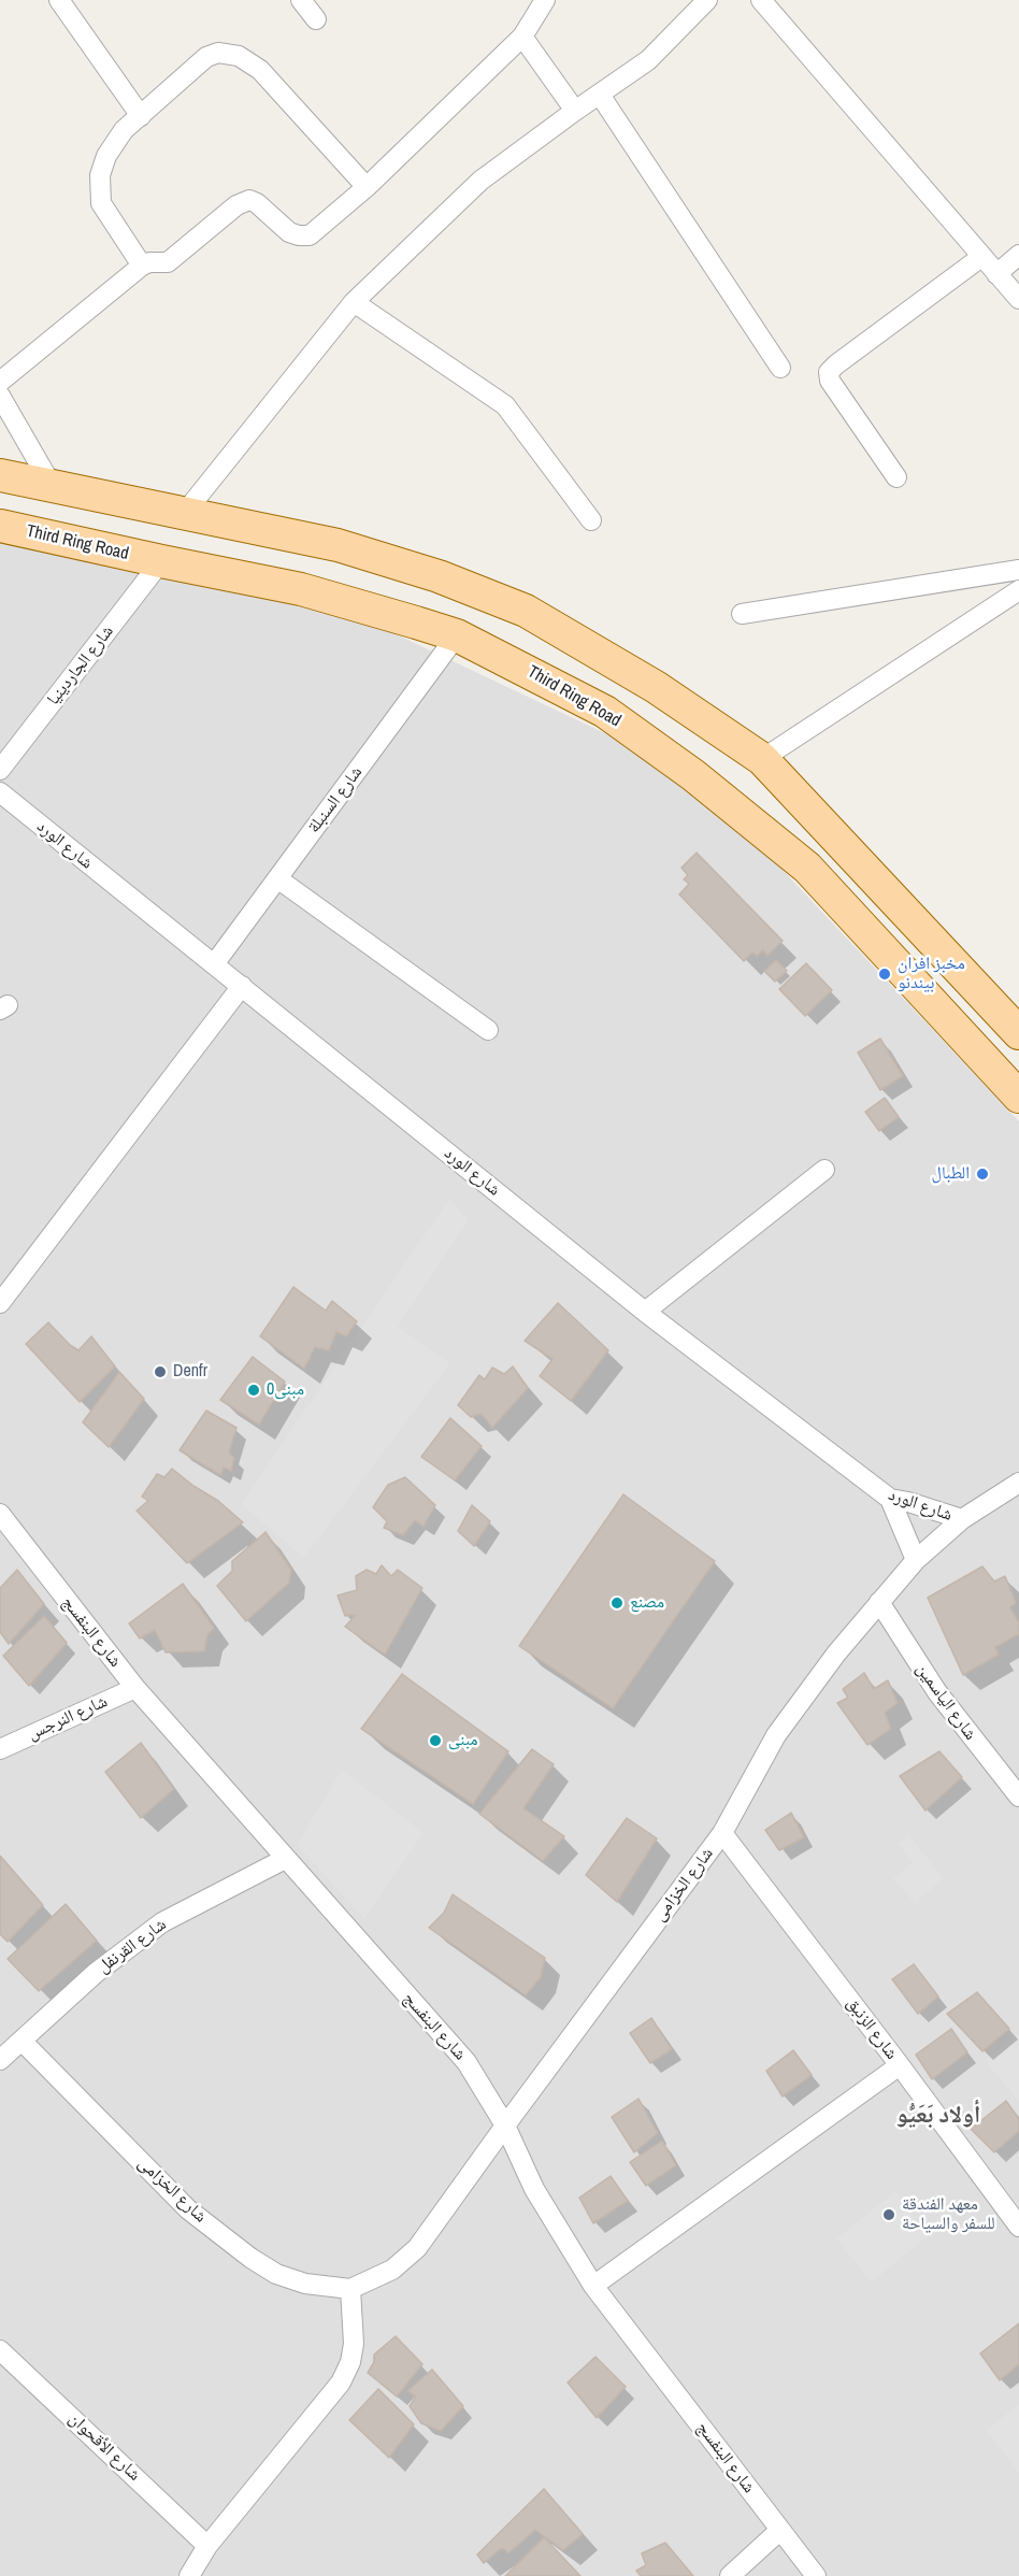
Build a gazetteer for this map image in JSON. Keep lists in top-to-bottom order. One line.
{"streets":{"main road":["Third Ring Road"],"street":["شارع الجاردينيا","شارع السنبلة","شارع الورد","شارع البنفسج","شارع الياسمين","شارع النرجس","شارع الخزامى","شارع القرنفل","شارع الزنبق","شارع الأقحوان"]},"crossings":[["Third Ring Road","شارع الجاردينيا"],["Third Ring Road","شارع السنبلة"],["شارع السنبلة","شارع الورد"],["شارع الورد","شارع الخزامى"],["شارع البنفسج","شارع النرجس"],["شارع البنفسج","شارع الخزامى"],["شارع البنفسج","شارع القرنفل"],["شارع الياسمين","شارع الخزامى"],["شارع الخزامى","شارع القرنفل"],["شارع الخزامى","شارع الزنبق"]],"districts":["أولاد بَعَيُّو"],"places":["مخبز افران بيندنو","الطبال","Denfr","مبنى0","مصنع","مبنى","معهد الفندقة للسفر والسياحة"]}
